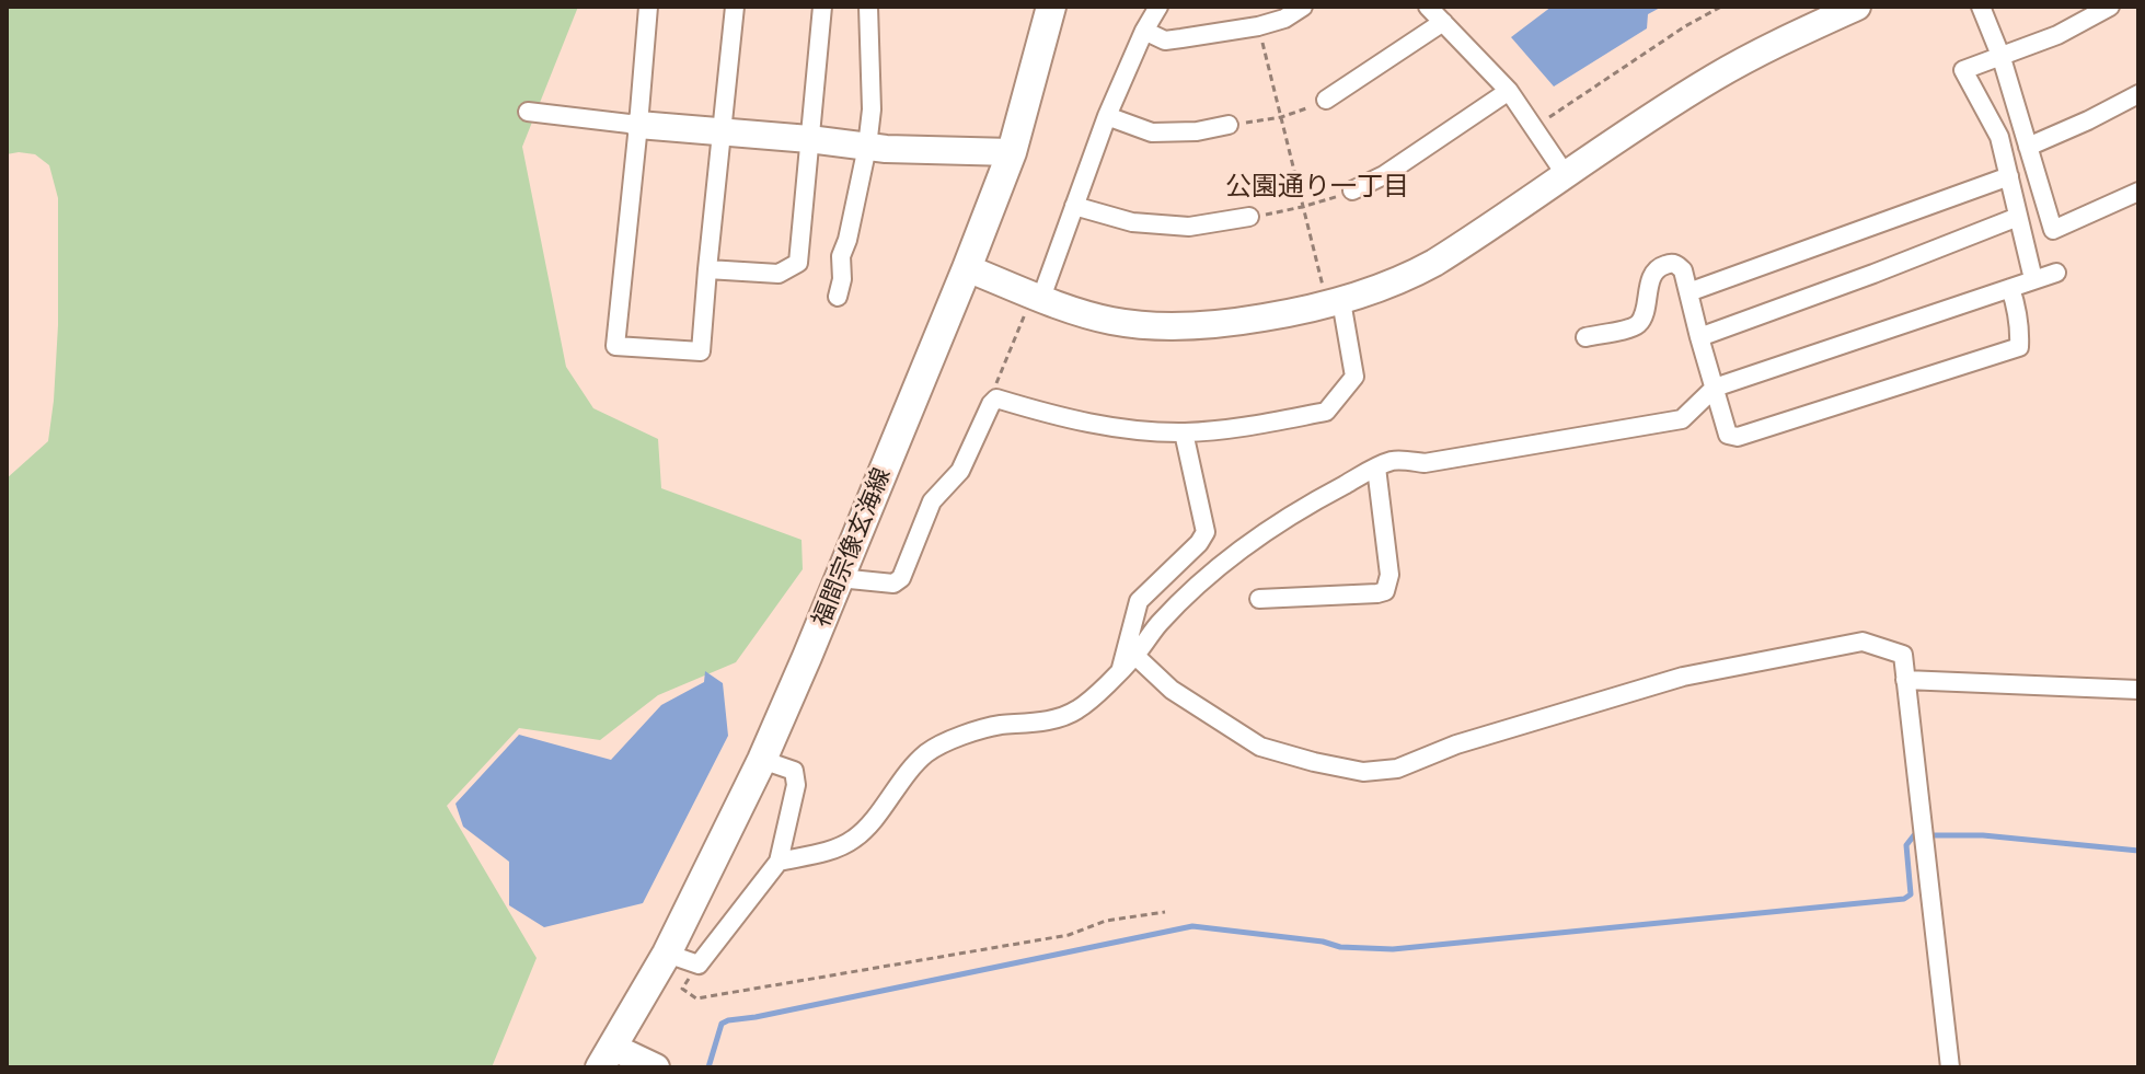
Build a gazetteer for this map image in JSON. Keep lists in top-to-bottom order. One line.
{"streets":{"main road":["福間宗像玄海線"]},"districts":["公園通り一丁目"]}
